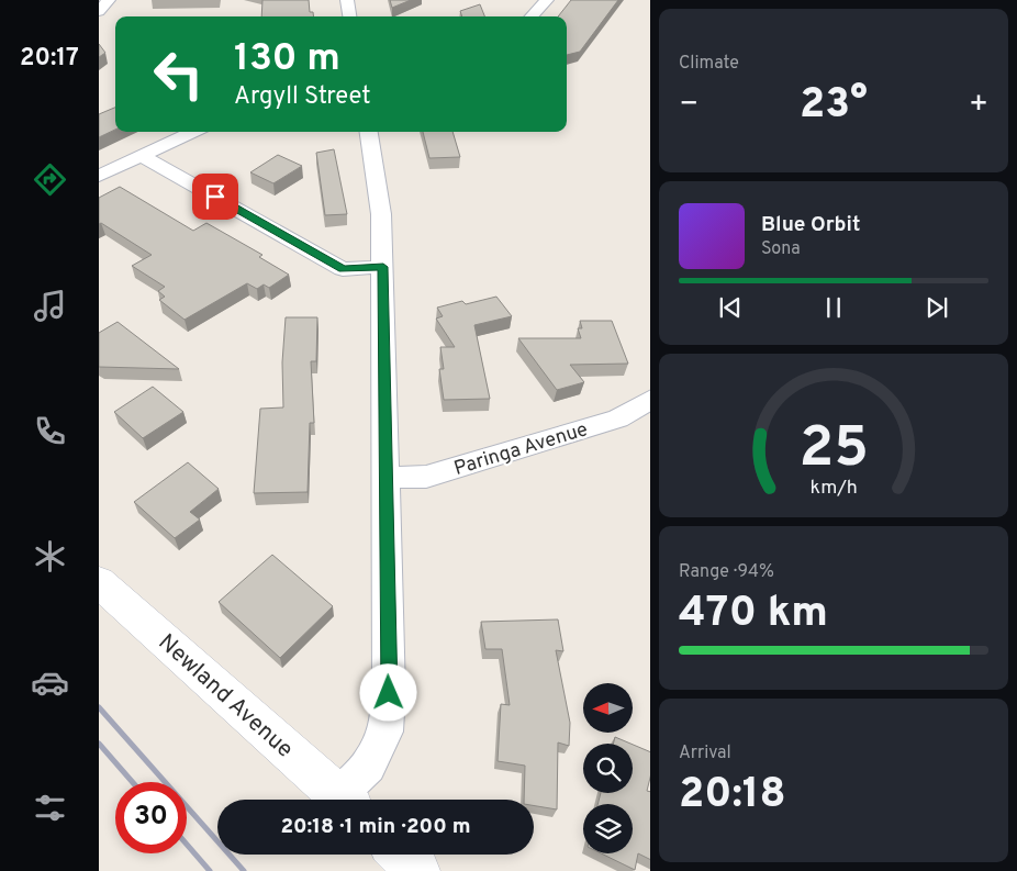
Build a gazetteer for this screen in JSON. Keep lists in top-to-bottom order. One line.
{"streets":{"street":["Paringa Avenue","Newland Avenue"]},"north":"left","page":{"tabs":"20:17","tile":["Climate",["Range · 94%","470 km"],["Arrival","20:18"]],"turn":["130 m","Argyll Street"],"heat":["−","23°","+"],"song":["Blue Orbit","Sona"],"limit":"30","trip":"20:18 · 1 min · 200 m","gauge":["25","km/h"]}}
